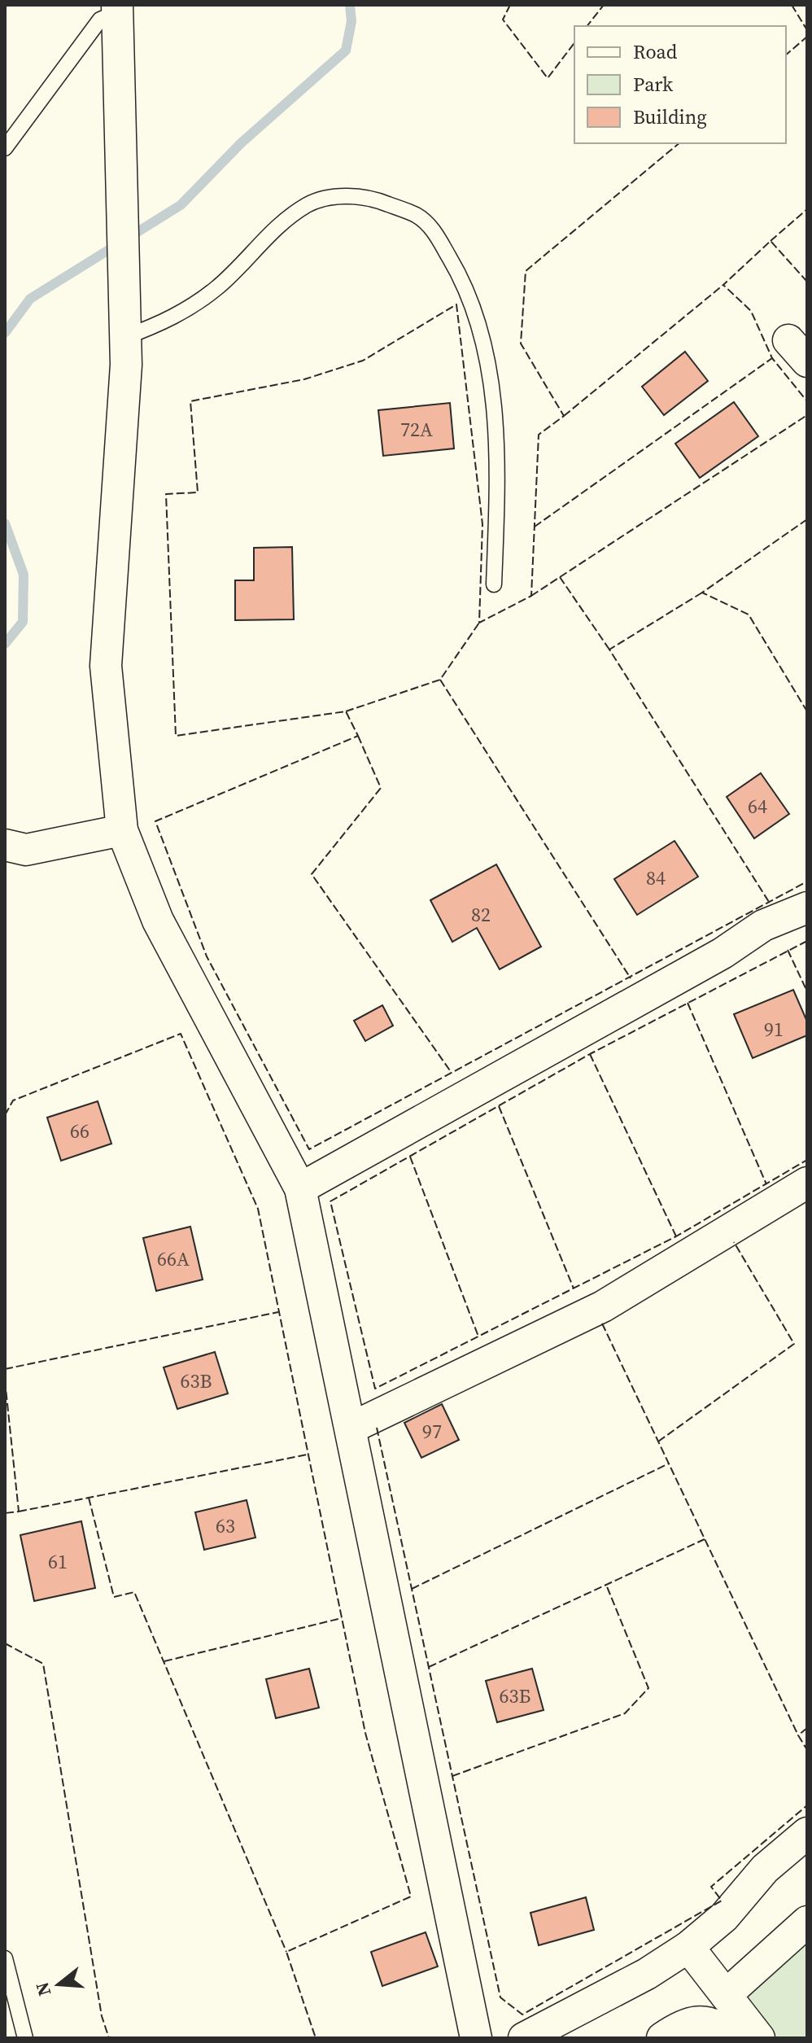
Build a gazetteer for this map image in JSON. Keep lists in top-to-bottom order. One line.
{"house_numbers":["72А","64","84","82","91","66","66А","63В","97","63","61","63Б"],"legend":["Road","Park","Building"],"north":"left"}
